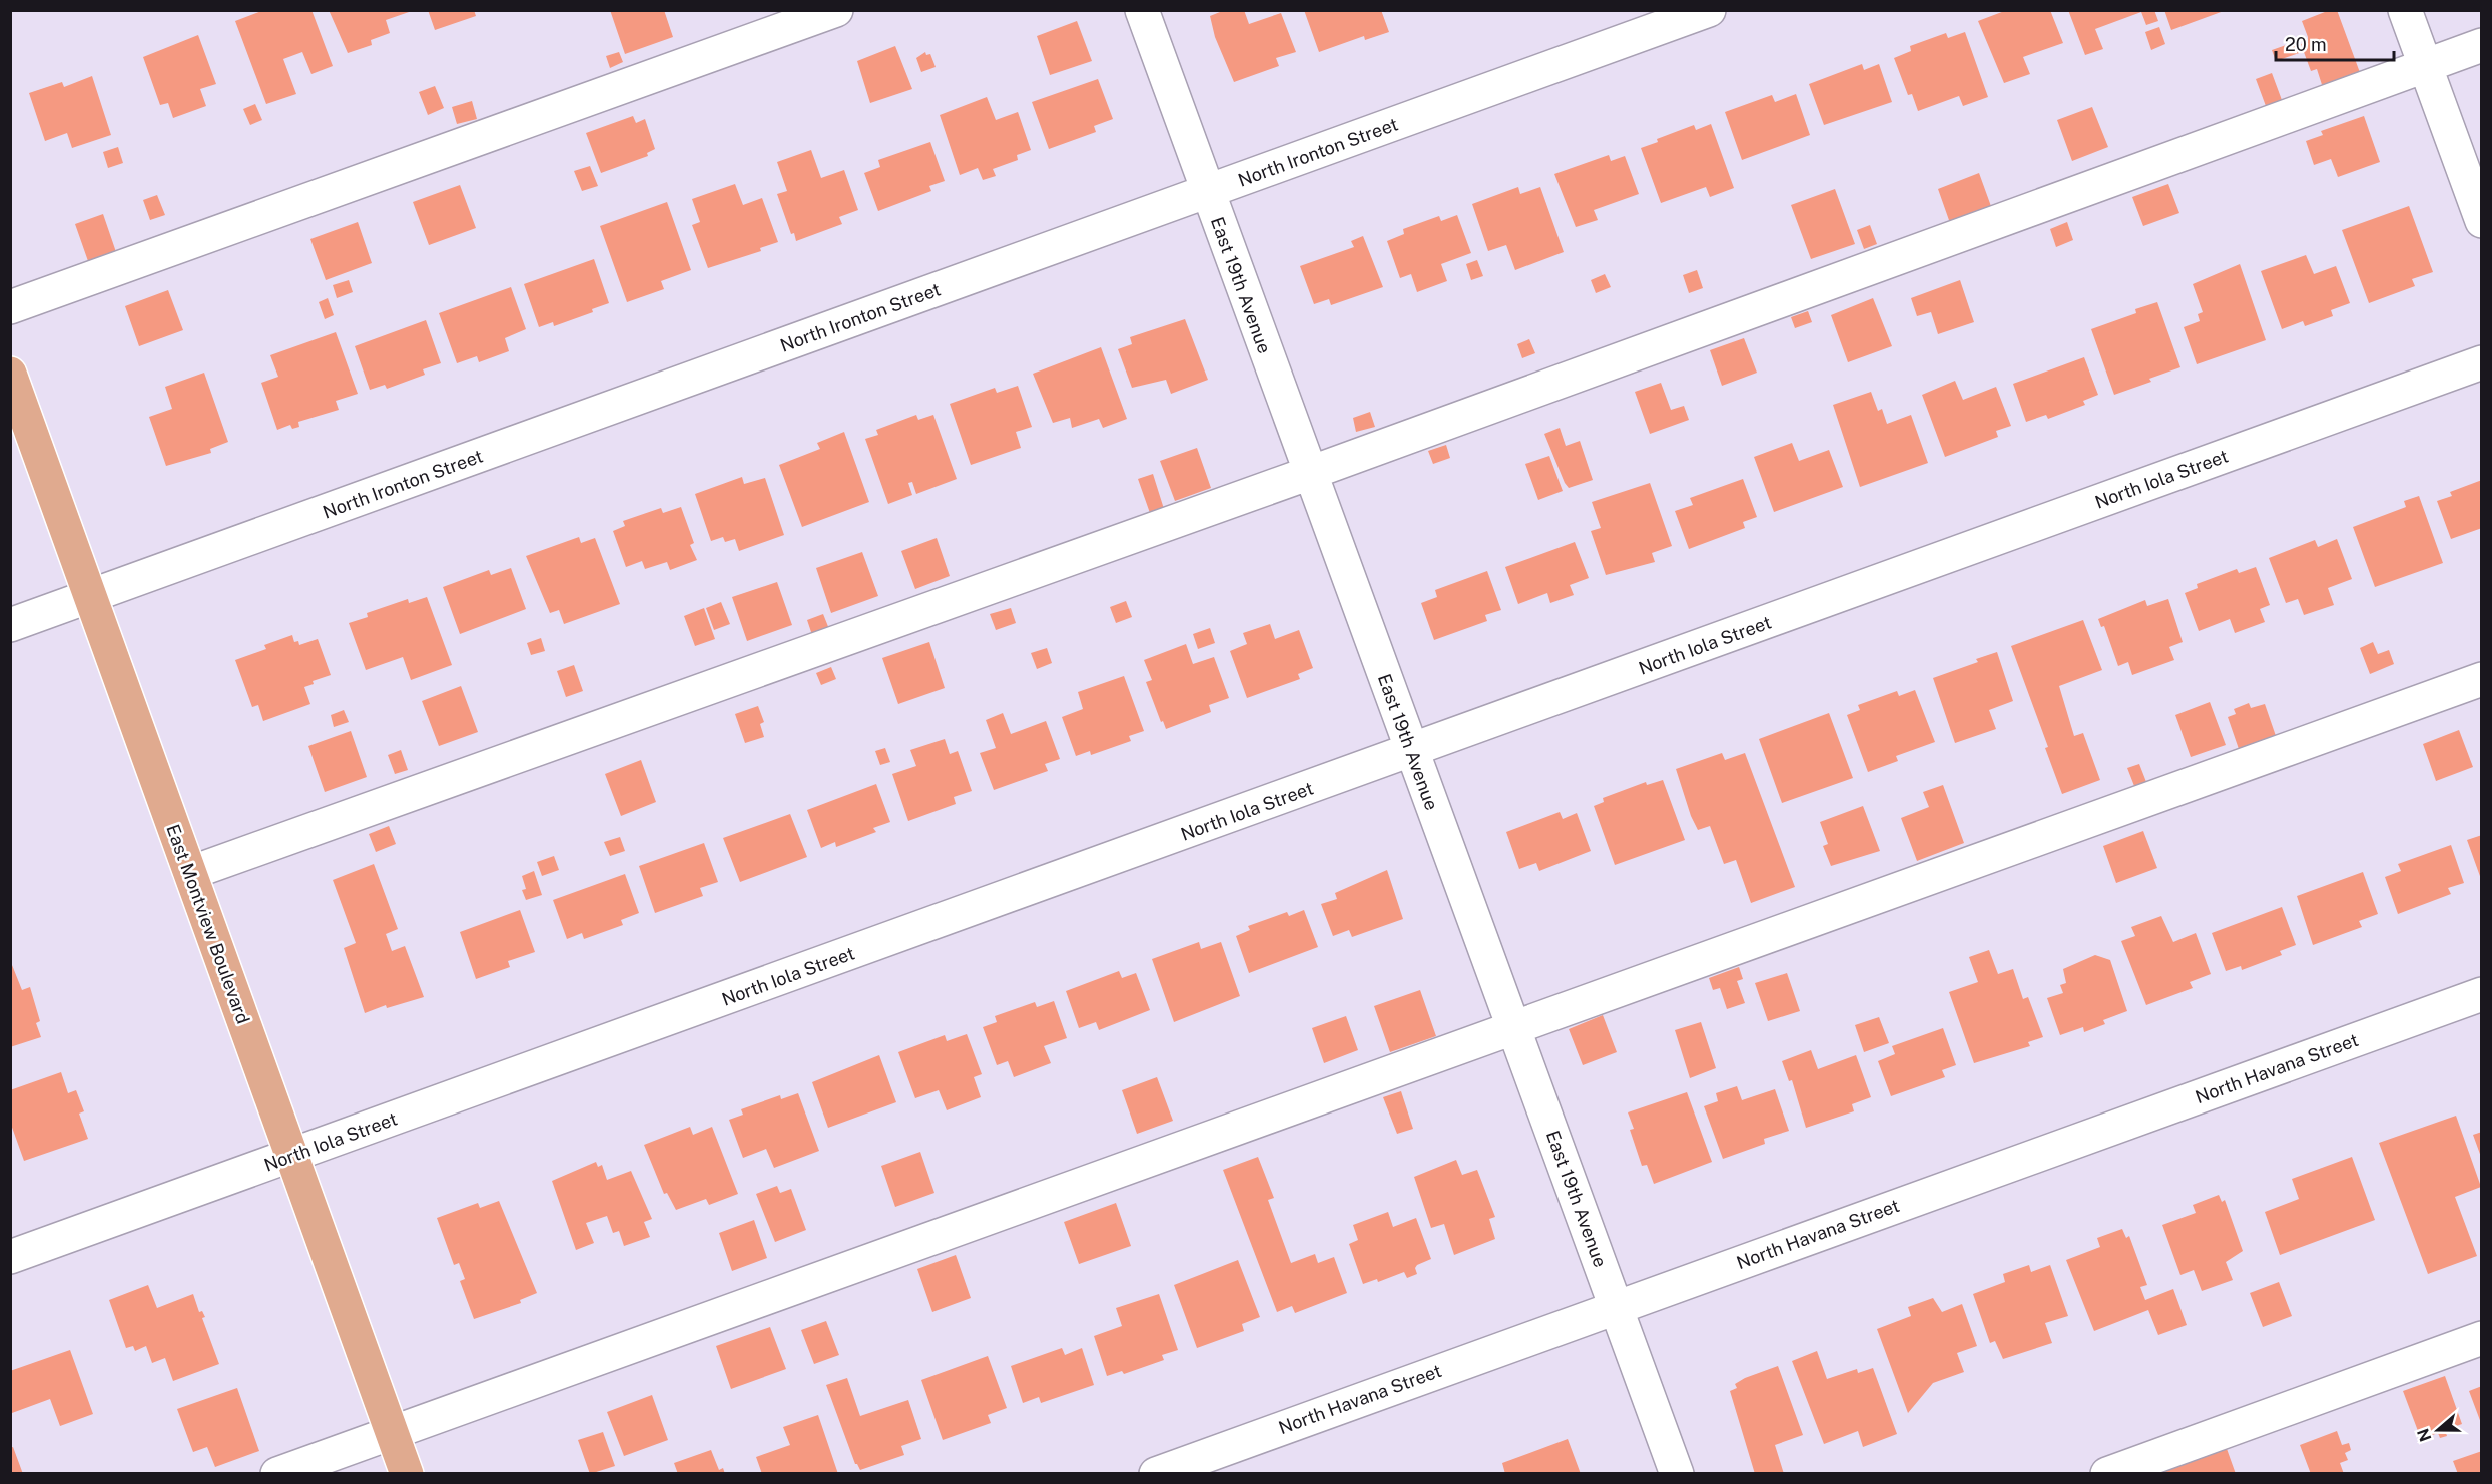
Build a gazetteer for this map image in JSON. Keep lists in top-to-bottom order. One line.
{"streets":{"main road":["East Montview Boulevard"],"street":["North Ironton Street","East 19th Avenue","North Iola Street","North Havana Street"]},"crossings":[["North Ironton Street","East 19th Avenue"],["North Ironton Street","East Montview Boulevard"],["East 19th Avenue","North Iola Street"],["East 19th Avenue","North Havana Street"],["North Iola Street","East Montview Boulevard"]],"scale_bar":"20 m","north":"left"}
